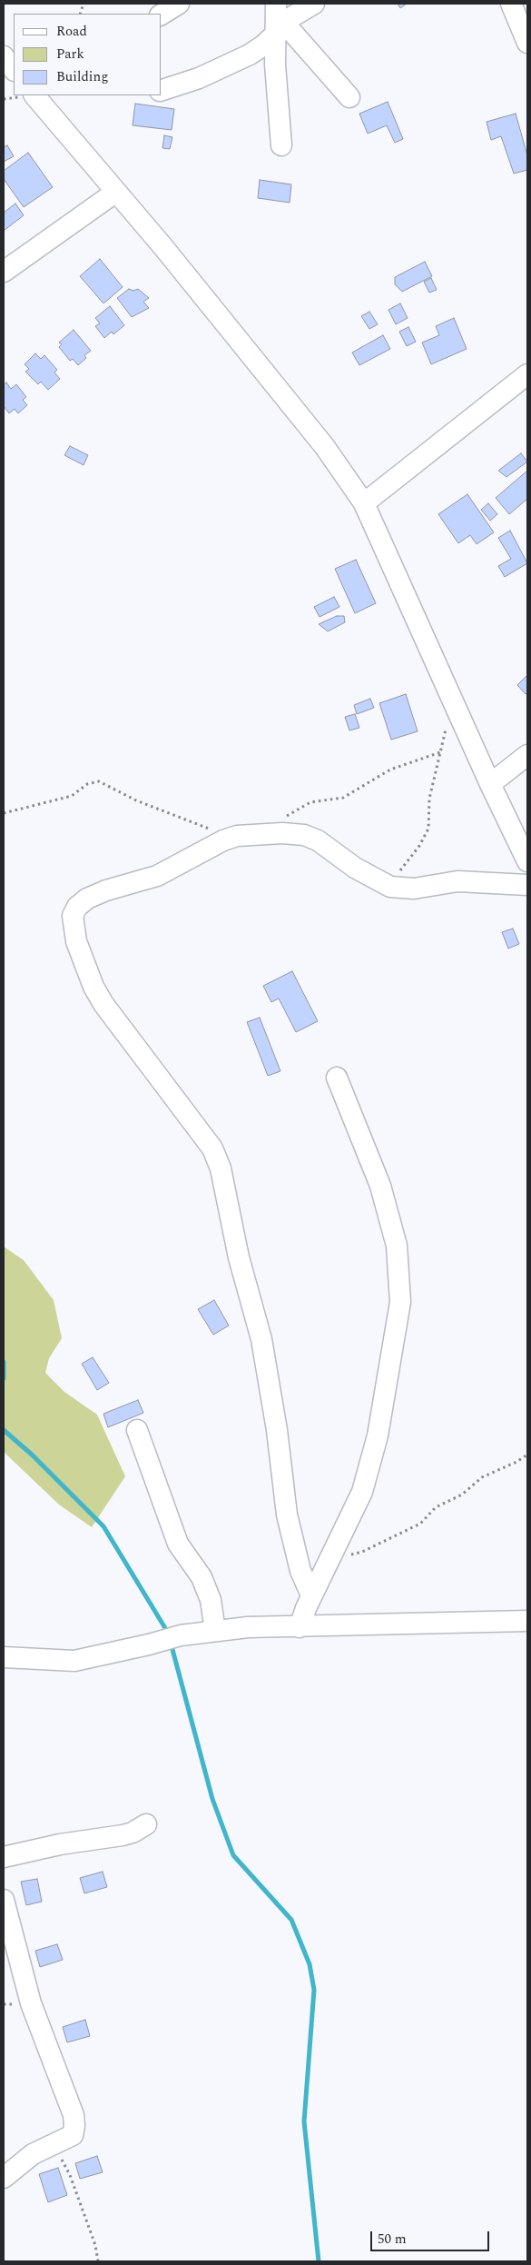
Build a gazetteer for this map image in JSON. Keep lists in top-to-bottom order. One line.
{"legend":["Road","Park","Building"],"scale_bar":"50 m"}
